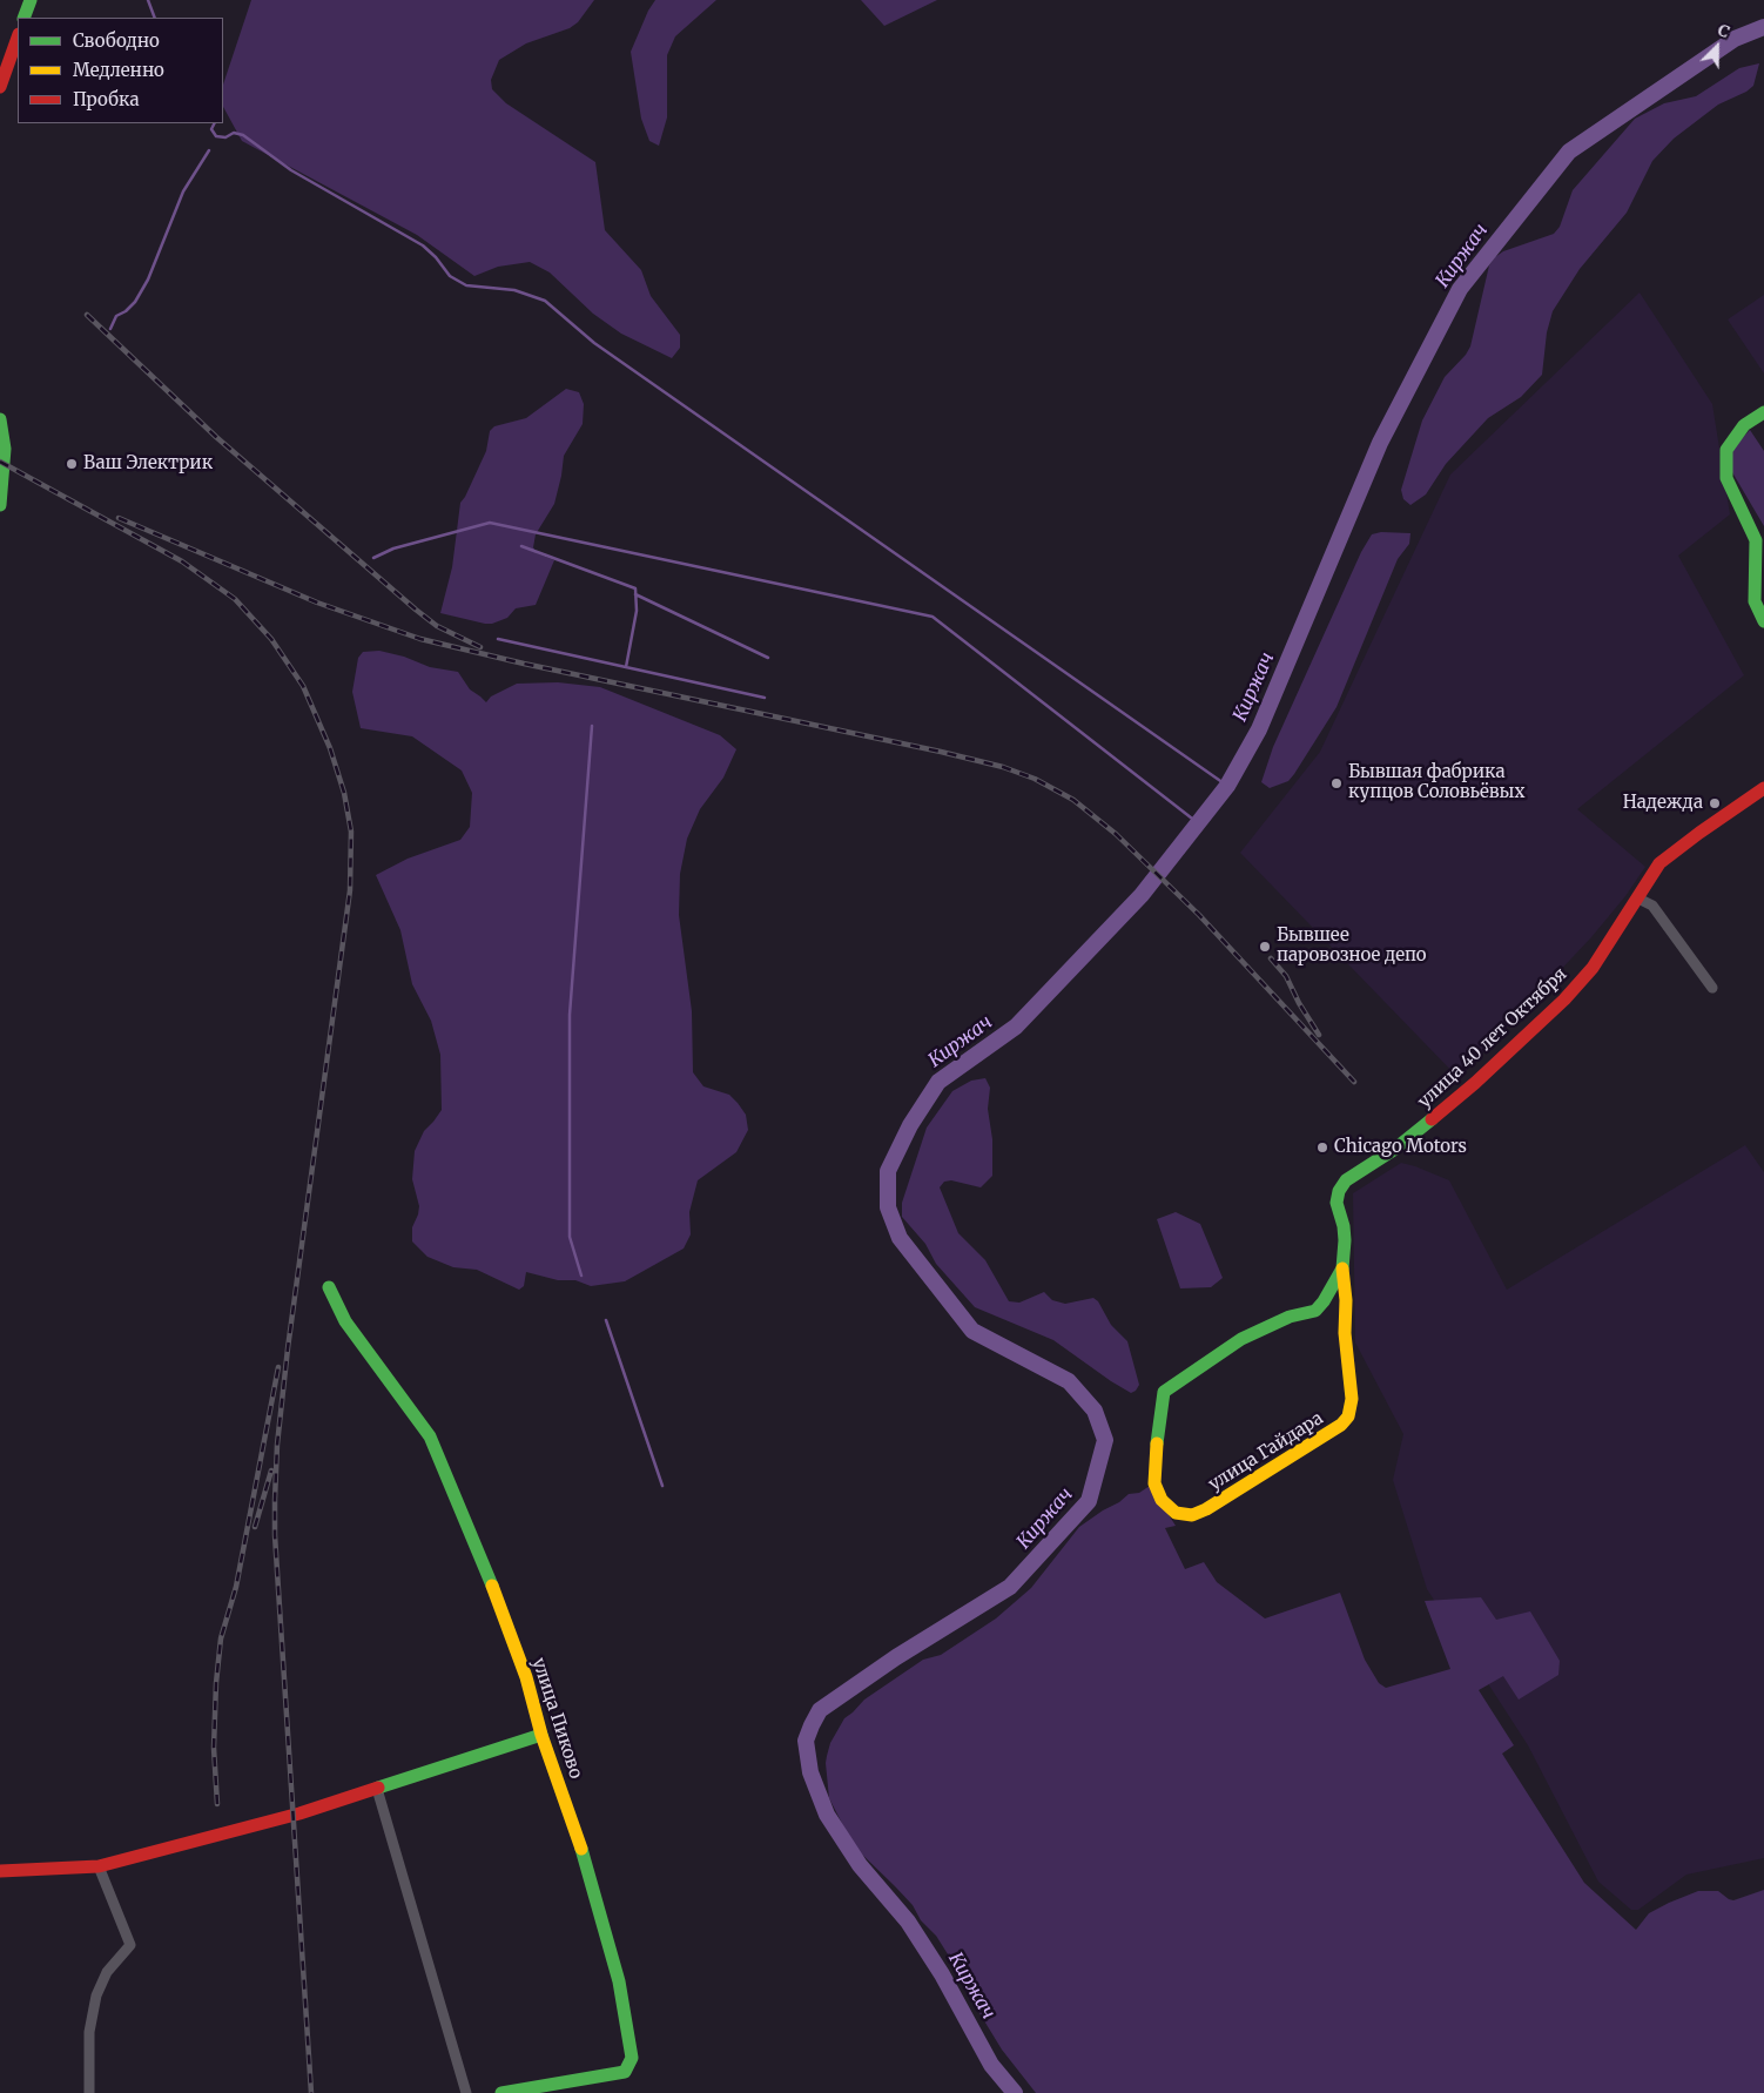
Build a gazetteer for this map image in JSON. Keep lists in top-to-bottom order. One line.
{"streets":{"street":["улица 40 лет Октября","улица Гайдара","улица Пиково"]},"crossings":[["улица 40 лет Октября","улица Гайдара"]],"water":["Киржач"],"places":["Ваш Электрик","Бывшая фабрика купцов Соловьёвых","Надежда","Бывшее паровозное депо","Chicago Motors"],"legend":["Свободно","Медленно","Пробка"],"north":"top right"}
